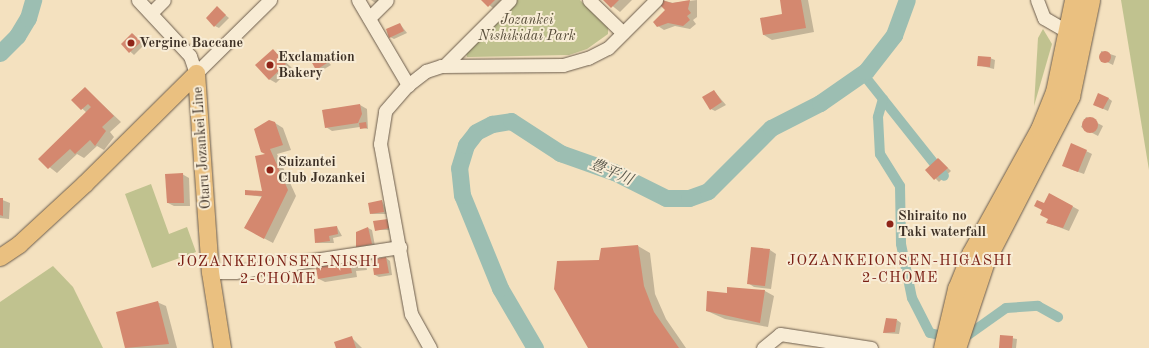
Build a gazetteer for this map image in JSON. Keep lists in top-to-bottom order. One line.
{"streets":{"main road":["Otaru Jozankei Line"]},"districts":["JOZANKEIONSEN-HIGASHI 2-CHOME","JOZANKEIONSEN-NISHI 2-CHOME"],"water":["豊平川"],"parks":["Jozankei Nishikidai Park"],"places":["Vergine Baccane","Exclamation Bakery","Suizantei Club Jozankei","Shiraito no Taki waterfall"]}
